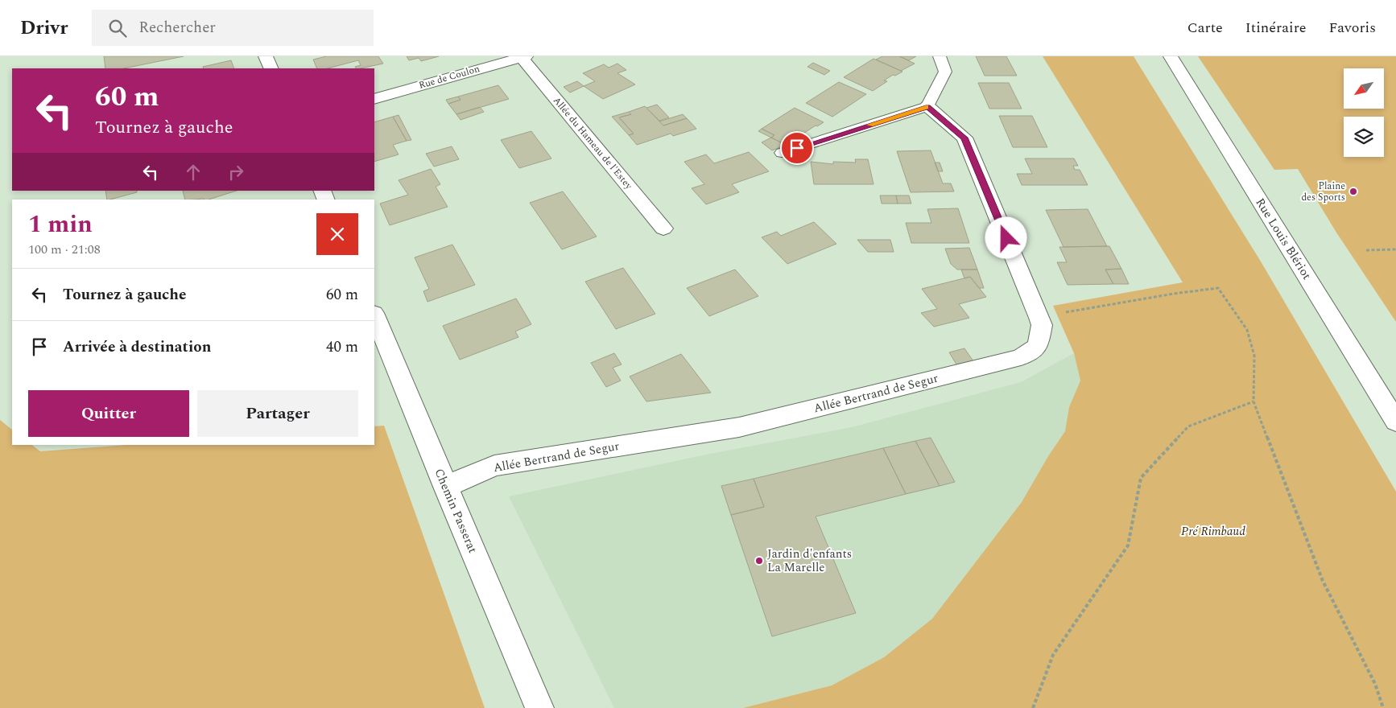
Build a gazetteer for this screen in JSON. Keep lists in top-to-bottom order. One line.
{"streets":{"street":["Rue de Coulon","Allée du Hameau de l'Estey","Rue Louis Blériot","Allée Bertrand de Segur","Chemin Passerat"]},"crossings":[["Rue de Coulon","Allée du Hameau de l'Estey"],["Allée Bertrand de Segur","Chemin Passerat"]],"parks":["Pré Rimbaud"],"places":["Plaine des Sports","Jardin d'enfants La Marelle"],"north":"bottom left","page":{"header":"Drivr","search":"Rechercher","nav":["Carte","Itinéraire","Favoris"],"turn":["60 m","Tournez à gauche"],"heading":["1 min","100 m · 21:08"],"list":[{"name":"Tournez à gauche","value":"60 m"},{"name":"Arrivée à destination","value":"40 m"}],"buttons":["Quitter","Partager"]}}
